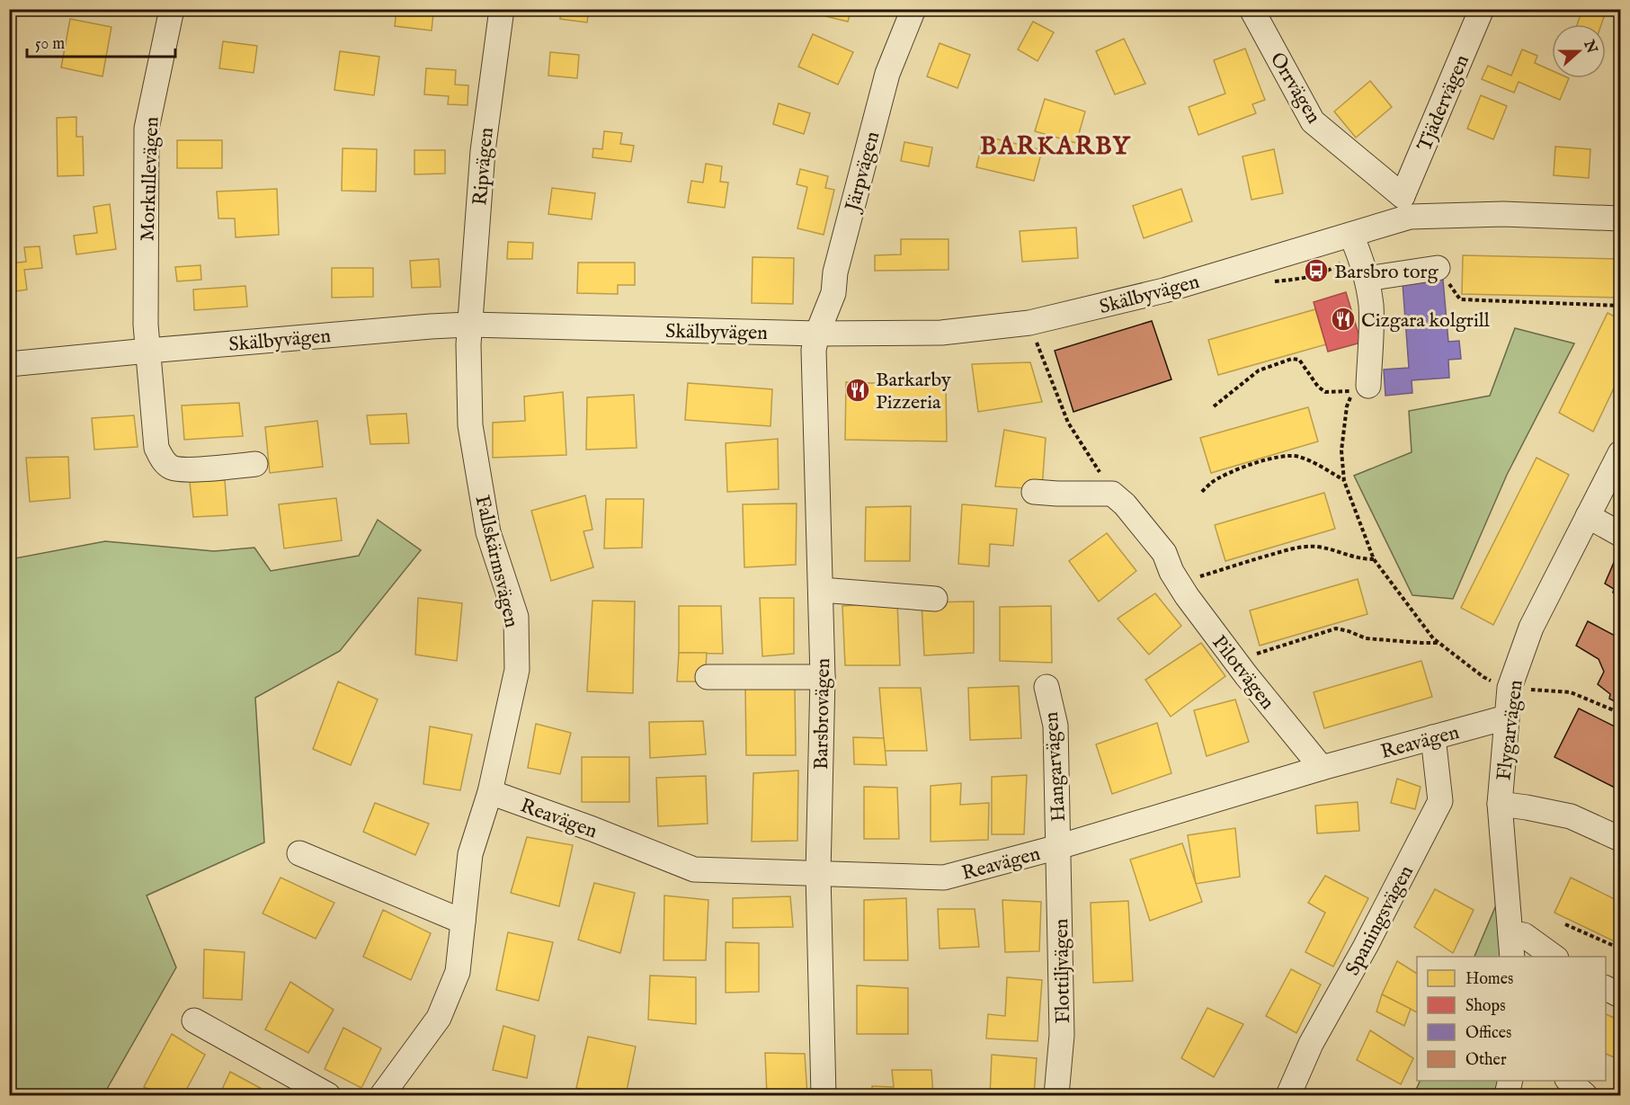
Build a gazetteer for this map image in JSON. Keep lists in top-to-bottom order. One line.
{"streets":{"street":["Orrvägen","Tjädervägen","Ripvägen","Järpvägen","Morkullevägen","Skälbyvägen","Fallskärmsvägen","Pilotvägen","Barsbrovägen","Flygarvägen","Reavägen","Hangarvägen","Spaningsvägen","Flottiljvägen"]},"crossings":[["Orrvägen","Tjädervägen"],["Orrvägen","Skälbyvägen"],["Tjädervägen","Skälbyvägen"],["Ripvägen","Skälbyvägen"],["Ripvägen","Fallskärmsvägen"],["Järpvägen","Skälbyvägen"],["Järpvägen","Barsbrovägen"],["Morkullevägen","Skälbyvägen"],["Skälbyvägen","Fallskärmsvägen"],["Skälbyvägen","Barsbrovägen"],["Fallskärmsvägen","Reavägen"],["Pilotvägen","Reavägen"],["Barsbrovägen","Reavägen"],["Flygarvägen","Reavägen"],["Reavägen","Hangarvägen"],["Reavägen","Spaningsvägen"],["Reavägen","Flottiljvägen"],["Hangarvägen","Flottiljvägen"]],"districts":["BARKARBY"],"places":{"bus stop":["Barsbro torg"],"restaurant":["Cizgara kolgrill","Barkarby Pizzeria"]},"legend":["Homes","Shops","Offices","Other"],"scale_bar":"50 m","north":"right"}
